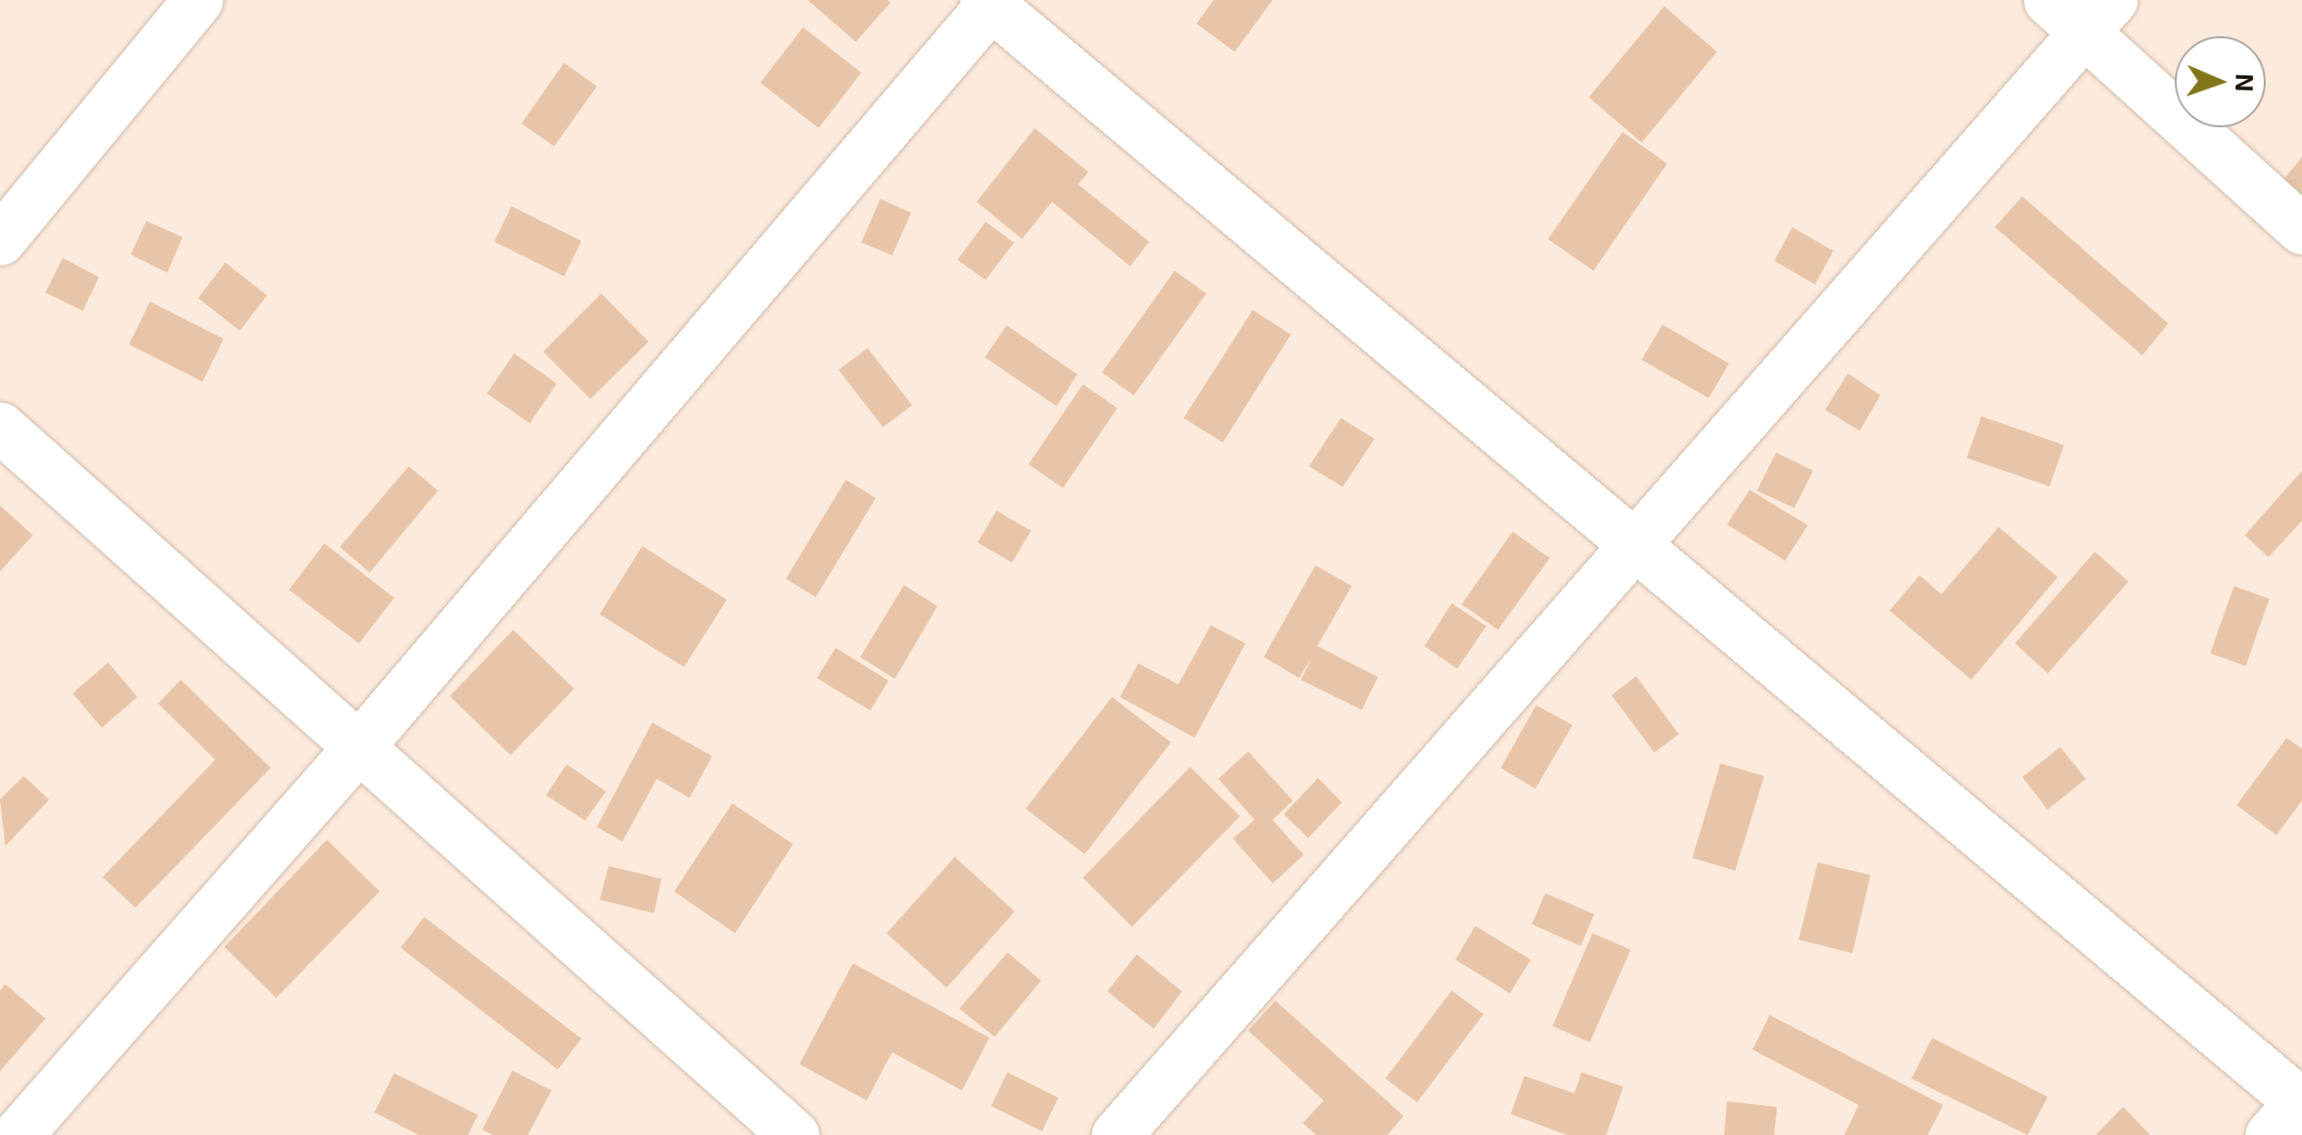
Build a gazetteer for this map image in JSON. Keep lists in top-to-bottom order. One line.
{"north":"right"}
